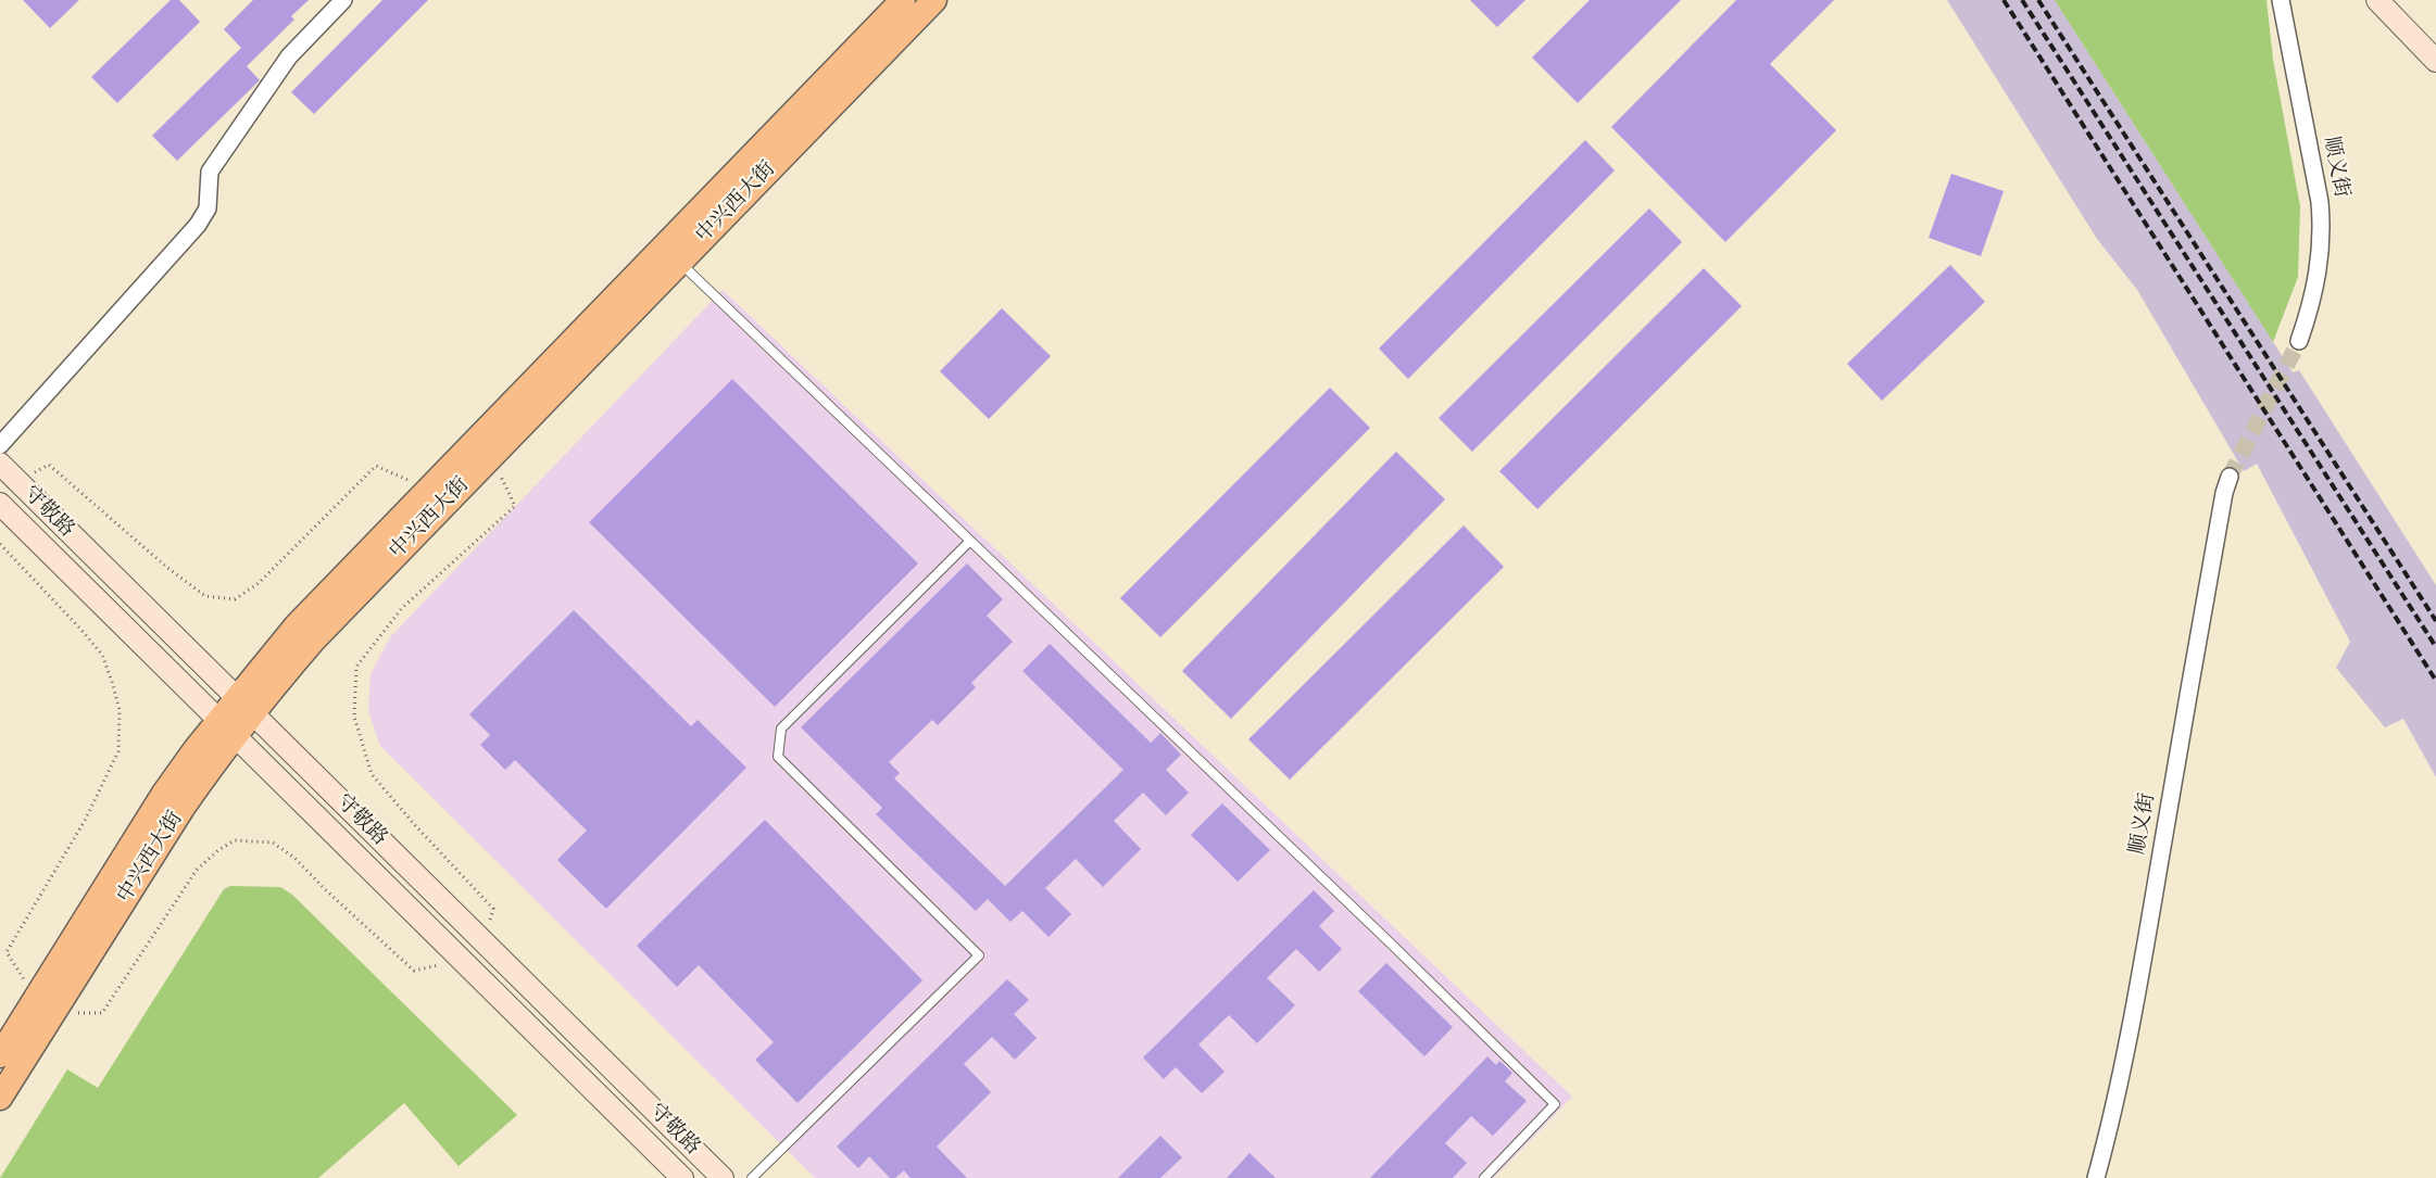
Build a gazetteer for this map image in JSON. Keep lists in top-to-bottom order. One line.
{"streets":{"main road":["中兴西大街","守敬路"],"street":["顺义街"]},"crossings":[["中兴西大街","守敬路"]]}
